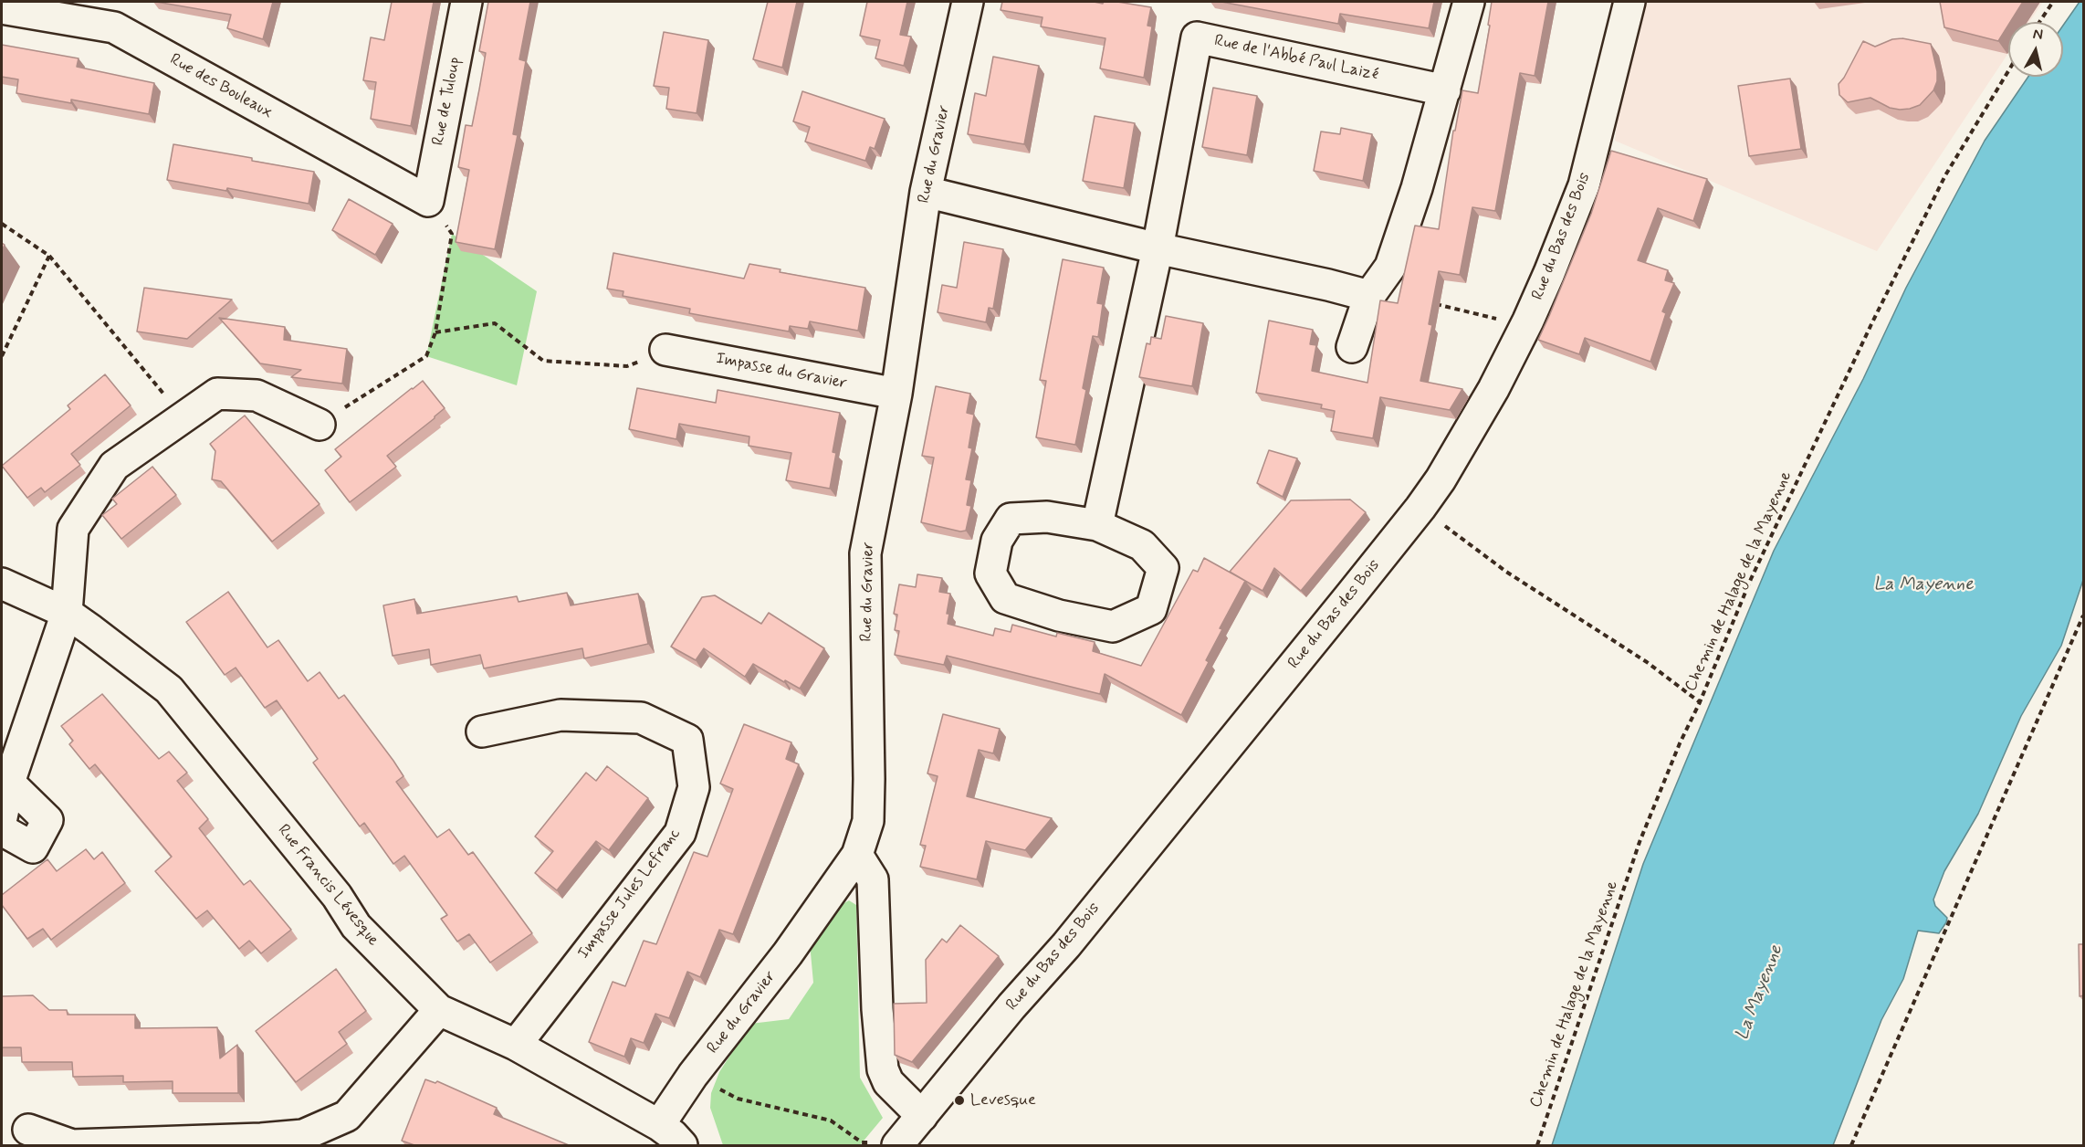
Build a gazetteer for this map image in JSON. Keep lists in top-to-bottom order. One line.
{"streets":{"street":["Rue de l'Abbé Paul Laizé","Rue des Bouleaux","Rue de Tuloup","Rue du Gravier","Rue du Bas des Bois","Impasse du Gravier","Rue Francis Lévesque","Impasse Jules Lefranc"],"path":["Chemin de Halage de la Mayenne"]},"crossings":[["Rue des Bouleaux","Rue de Tuloup"],["Rue du Gravier","Impasse du Gravier"],["Rue du Gravier","Rue Francis Lévesque"],["Rue Francis Lévesque","Impasse Jules Lefranc"]],"water":["La Mayenne"],"places":["Levesque"],"north":"top"}
